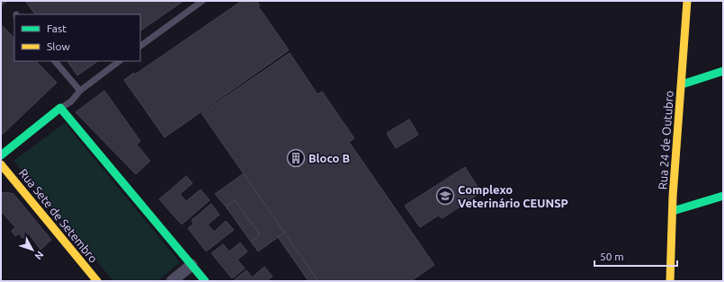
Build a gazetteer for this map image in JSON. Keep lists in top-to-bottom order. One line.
{"streets":{"street":["Rua 24 de Outubro","Rua Sete de Setembro"]},"places":{"building":["Bloco B"],"school or university":["Complexo Veterinário CEUNSP"]},"legend":["Fast","Slow"],"scale_bar":"50 m","north":"bottom right"}
